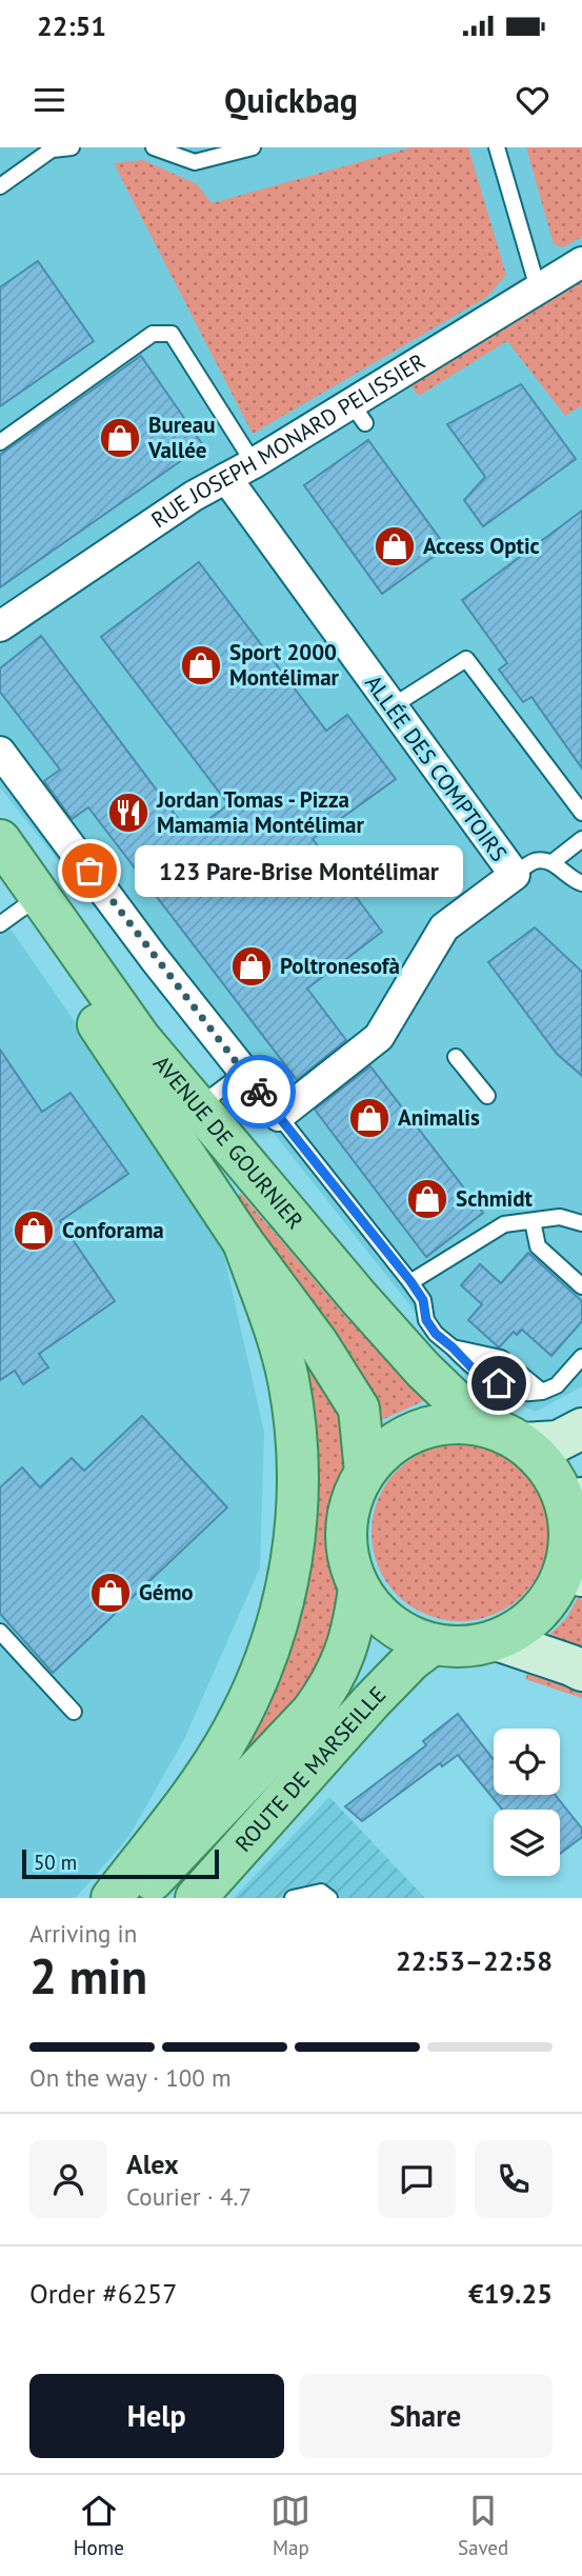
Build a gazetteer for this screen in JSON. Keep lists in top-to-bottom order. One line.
{"streets":{"main road":["AVENUE DE GOURNIER","ROUTE DE MARSEILLE"],"street":["RUE JOSEPH MONARD PELISSIER","ALLÉE DES COMPTOIRS"]},"crossings":[["RUE JOSEPH MONARD PELISSIER","ALLÉE DES COMPTOIRS"],["AVENUE DE GOURNIER","ROUTE DE MARSEILLE"]],"places":{"shop":["Bureau Vallée","Access Optic","Sport 2000 Montélimar","Poltronesofà","Animalis","Schmidt","Conforama","Gémo"],"restaurant":["Jordan Tomas - Pizza Mamamia Montélimar"],"other":["123 Pare-Brise Montélimar"]},"scale_bar":"50 m","page":{"status":"22:51","header":"Quickbag","bubble":"123 Pare-Brise Montélimar","scale":"50 m","heading":["2 min","Arriving in","22:53–22:58"],"panel":["Alex","Courier · 4.7","Order #6257","€19.25"],"bar":"On the way · 100 m","buttons":["Help","Share"],"tabs":["Home","Map","Saved"]}}
